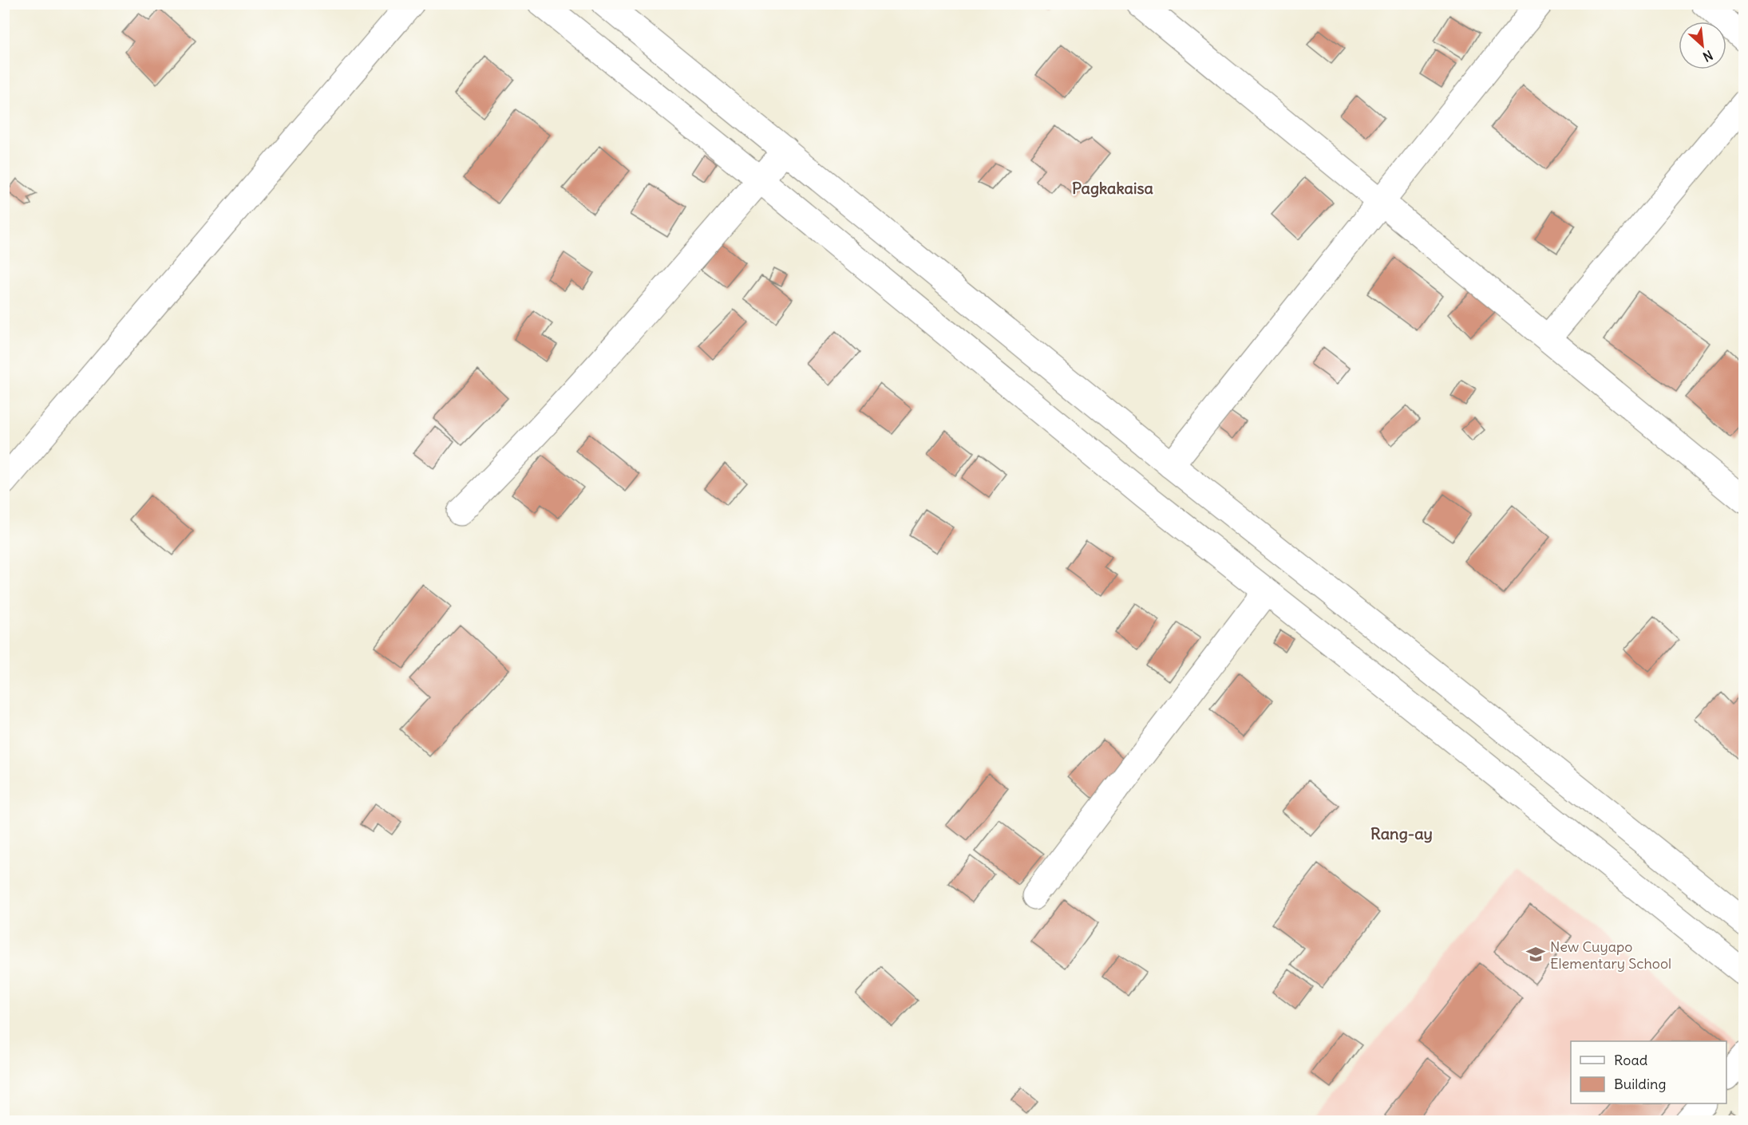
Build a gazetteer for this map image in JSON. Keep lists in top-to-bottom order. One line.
{"districts":["Pagkakaisa","Rang-ay"],"places":{"school or university":["New Cuyapo Elementary School"]},"legend":["Road","Building"],"north":"bottom right"}
